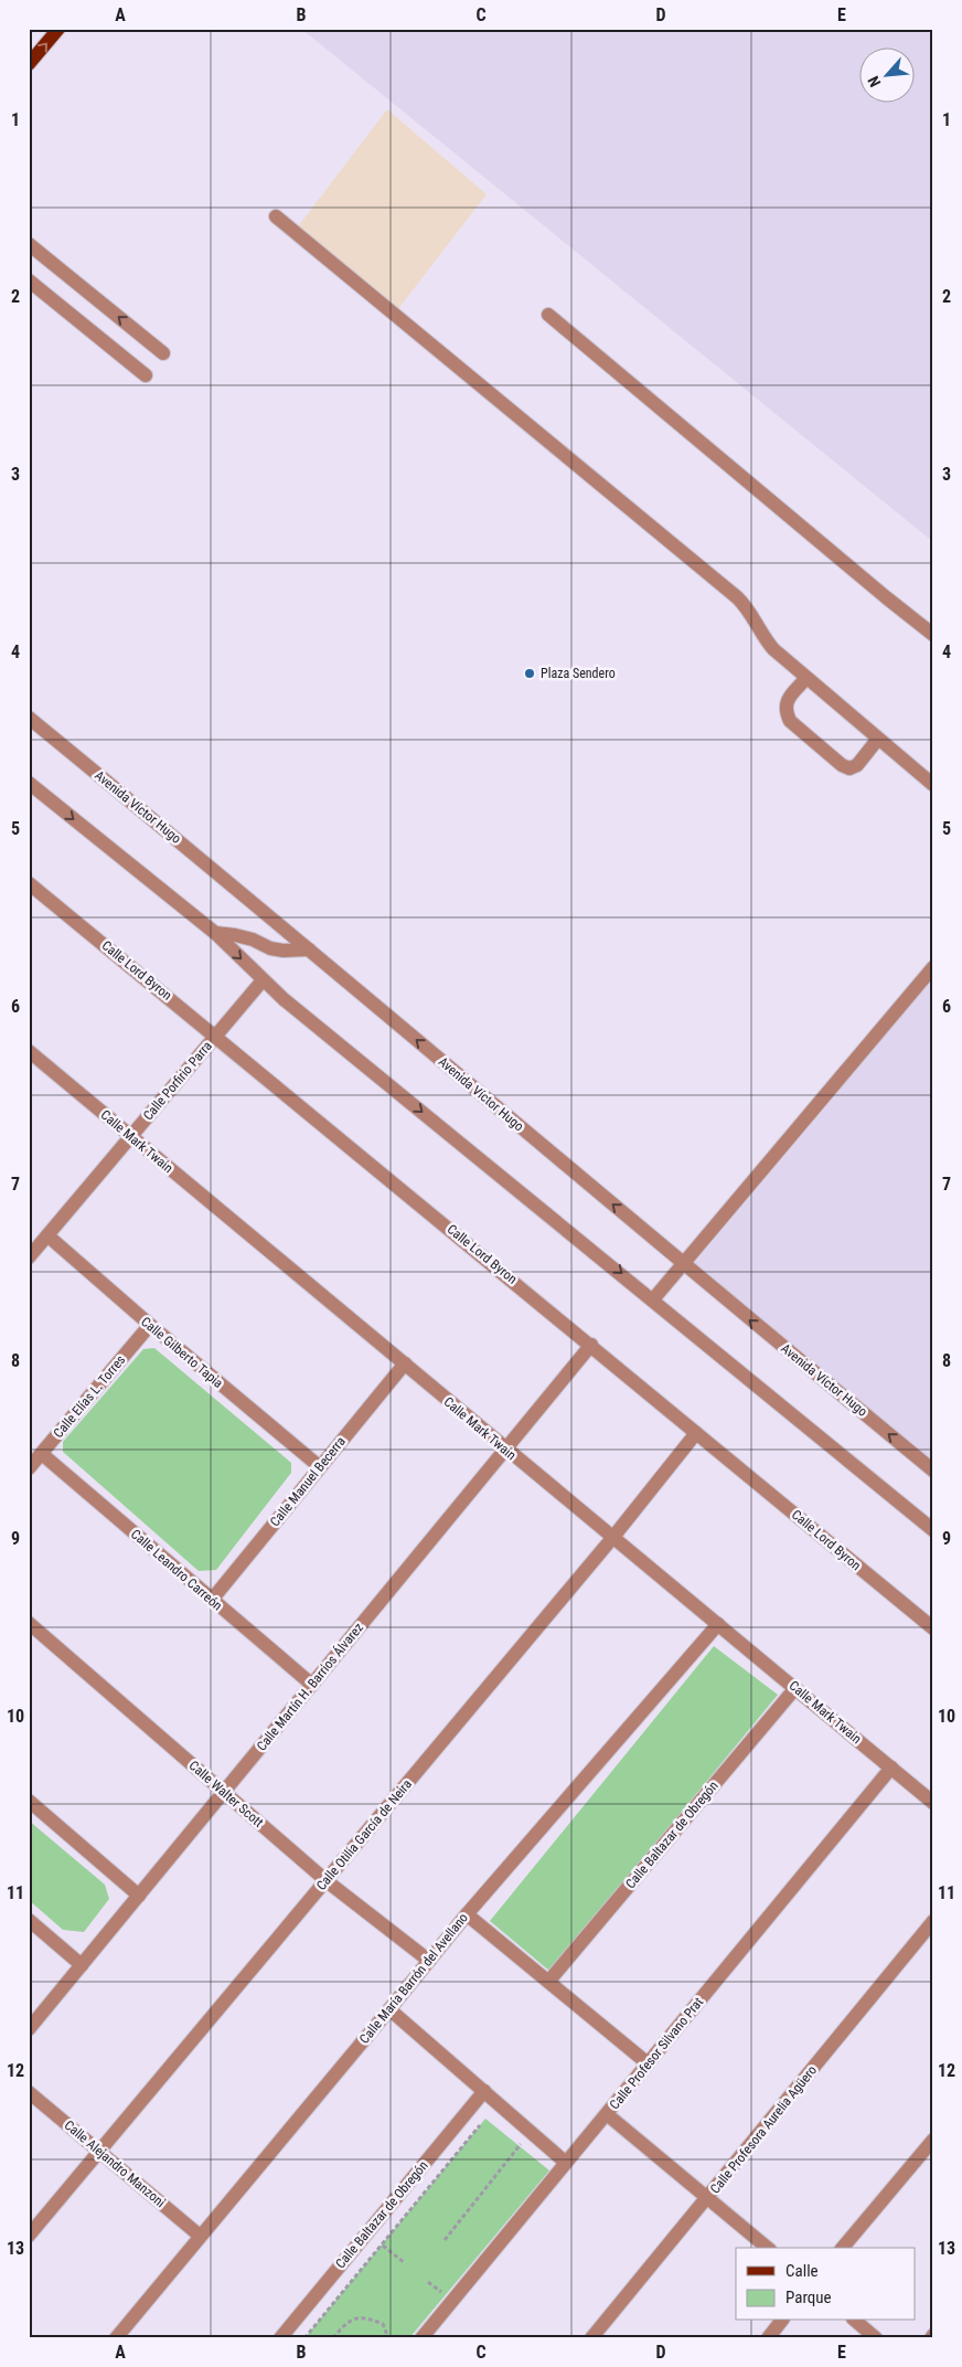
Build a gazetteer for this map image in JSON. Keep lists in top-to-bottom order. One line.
{"streets":{"street":["Avenida Víctor Hugo","Calle Lord Byron","Calle Porfirio Parra","Calle Mark Twain","Calle Gilberto Tapia","Calle Elías L. Torres","Calle Manuel Becerra","Calle Leandro Carreón","Calle Martín H. Barrios Álvarez","Calle Walter Scott","Calle Otilia García de Neira","Calle Baltazar de Obregón","Calle María Barrón del Avellano","Calle Profesor Silvano Prat","Calle Profesora Aurelia Agüero","Calle Alejandro Manzoni"]},"crossings":[["Calle Lord Byron","Calle Porfirio Parra"],["Calle Lord Byron","Calle Martín H. Barrios Álvarez"],["Calle Lord Byron","Calle Otilia García de Neira"],["Calle Porfirio Parra","Calle Mark Twain"],["Calle Porfirio Parra","Calle Gilberto Tapia"],["Calle Mark Twain","Calle Manuel Becerra"],["Calle Mark Twain","Calle Martín H. Barrios Álvarez"],["Calle Mark Twain","Calle Otilia García de Neira"],["Calle Mark Twain","Calle Baltazar de Obregón"],["Calle Mark Twain","Calle María Barrón del Avellano"],["Calle Mark Twain","Calle Profesor Silvano Prat"],["Calle Gilberto Tapia","Calle Elías L. Torres"],["Calle Gilberto Tapia","Calle Manuel Becerra"],["Calle Elías L. Torres","Calle Leandro Carreón"],["Calle Manuel Becerra","Calle Leandro Carreón"],["Calle Leandro Carreón","Calle Martín H. Barrios Álvarez"],["Calle Martín H. Barrios Álvarez","Calle Walter Scott"],["Calle Walter Scott","Calle Otilia García de Neira"],["Calle Walter Scott","Calle María Barrón del Avellano"],["Calle Otilia García de Neira","Calle Alejandro Manzoni"],["Calle María Barrón del Avellano","Calle Alejandro Manzoni"]],"places":["Plaza Sendero"],"legend":["Calle","Parque"],"north":"bottom left","grid":{"columns":["A","B","C","D","E"],"rows":["1","2","3","4","5","6","7","8","9","10","11","12","13"]}}
